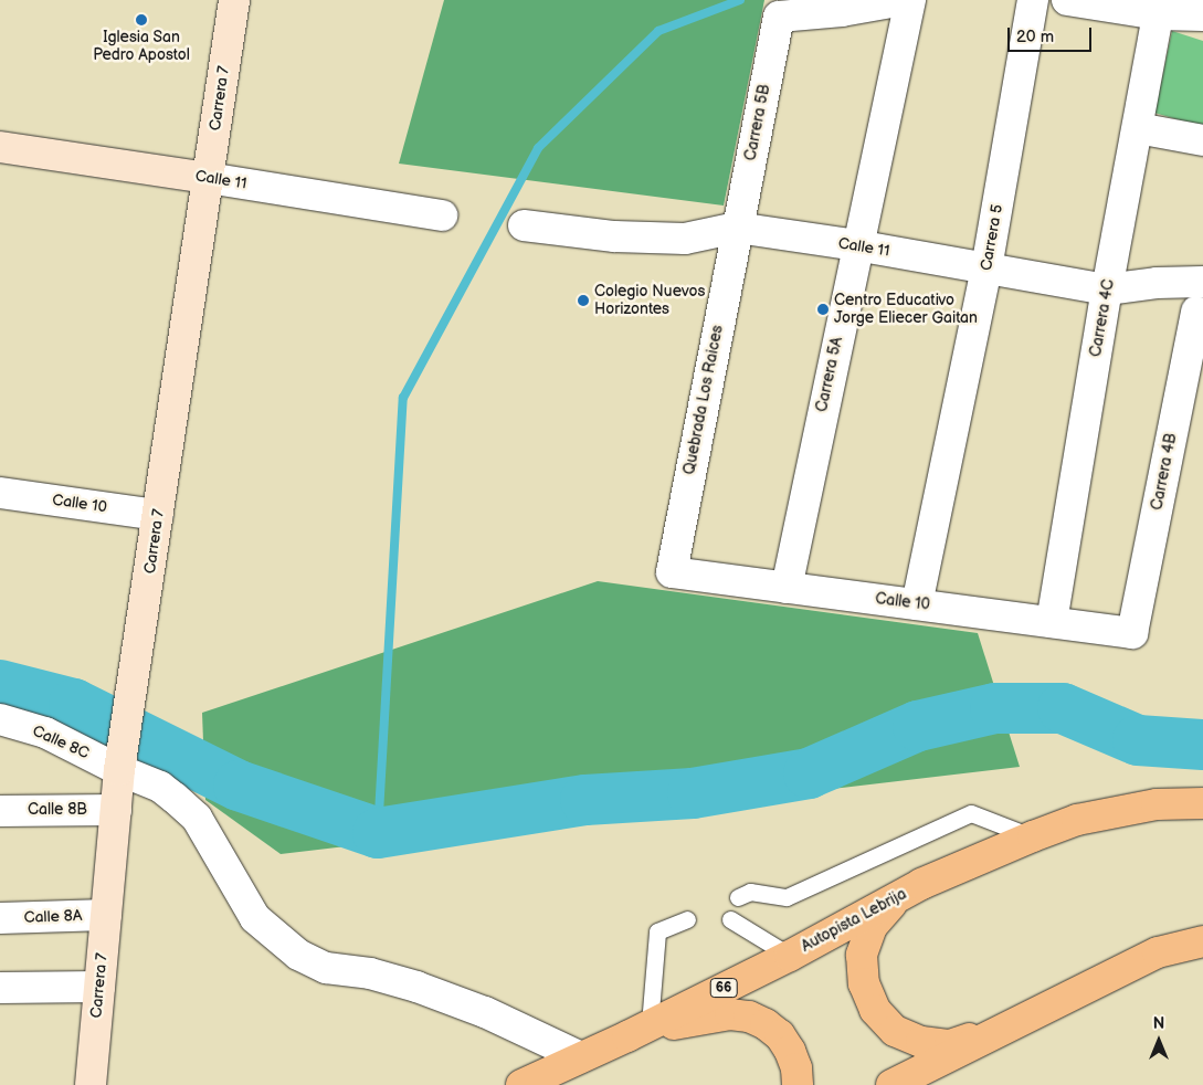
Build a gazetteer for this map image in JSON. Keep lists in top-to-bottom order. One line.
{"streets":{"highway":["Autopista Lebrija","66"],"street":["Carrera 7","Carrera 5B","Calle 11","Carrera 5","Carrera 4C","Carrera 5A","Quebrada Los Raices","Carrera 4B","Calle 10","Calle 8C","Calle 8B","Calle 8A"]},"crossings":[["Carrera 7","Calle 11"],["Carrera 7","Calle 10"],["Carrera 7","Calle 8C"],["Carrera 7","Calle 8B"],["Carrera 7","Calle 8A"],["Carrera 5B","Calle 11"],["Carrera 5B","Quebrada Los Raices"],["Calle 11","Carrera 5"],["Calle 11","Carrera 4C"],["Calle 11","Carrera 5A"],["Calle 11","Quebrada Los Raices"],["Carrera 5","Calle 10"],["Carrera 4C","Calle 10"],["Carrera 5A","Calle 10"],["Quebrada Los Raices","Calle 10"],["Carrera 4B","Calle 10"],["Calle 8C","Autopista Lebrija"]],"places":["Iglesia San Pedro Apostol","Colegio Nuevos Horizontes","Centro Educativo Jorge Eliecer Gaitan"],"scale_bar":"20 m","north":"top"}
